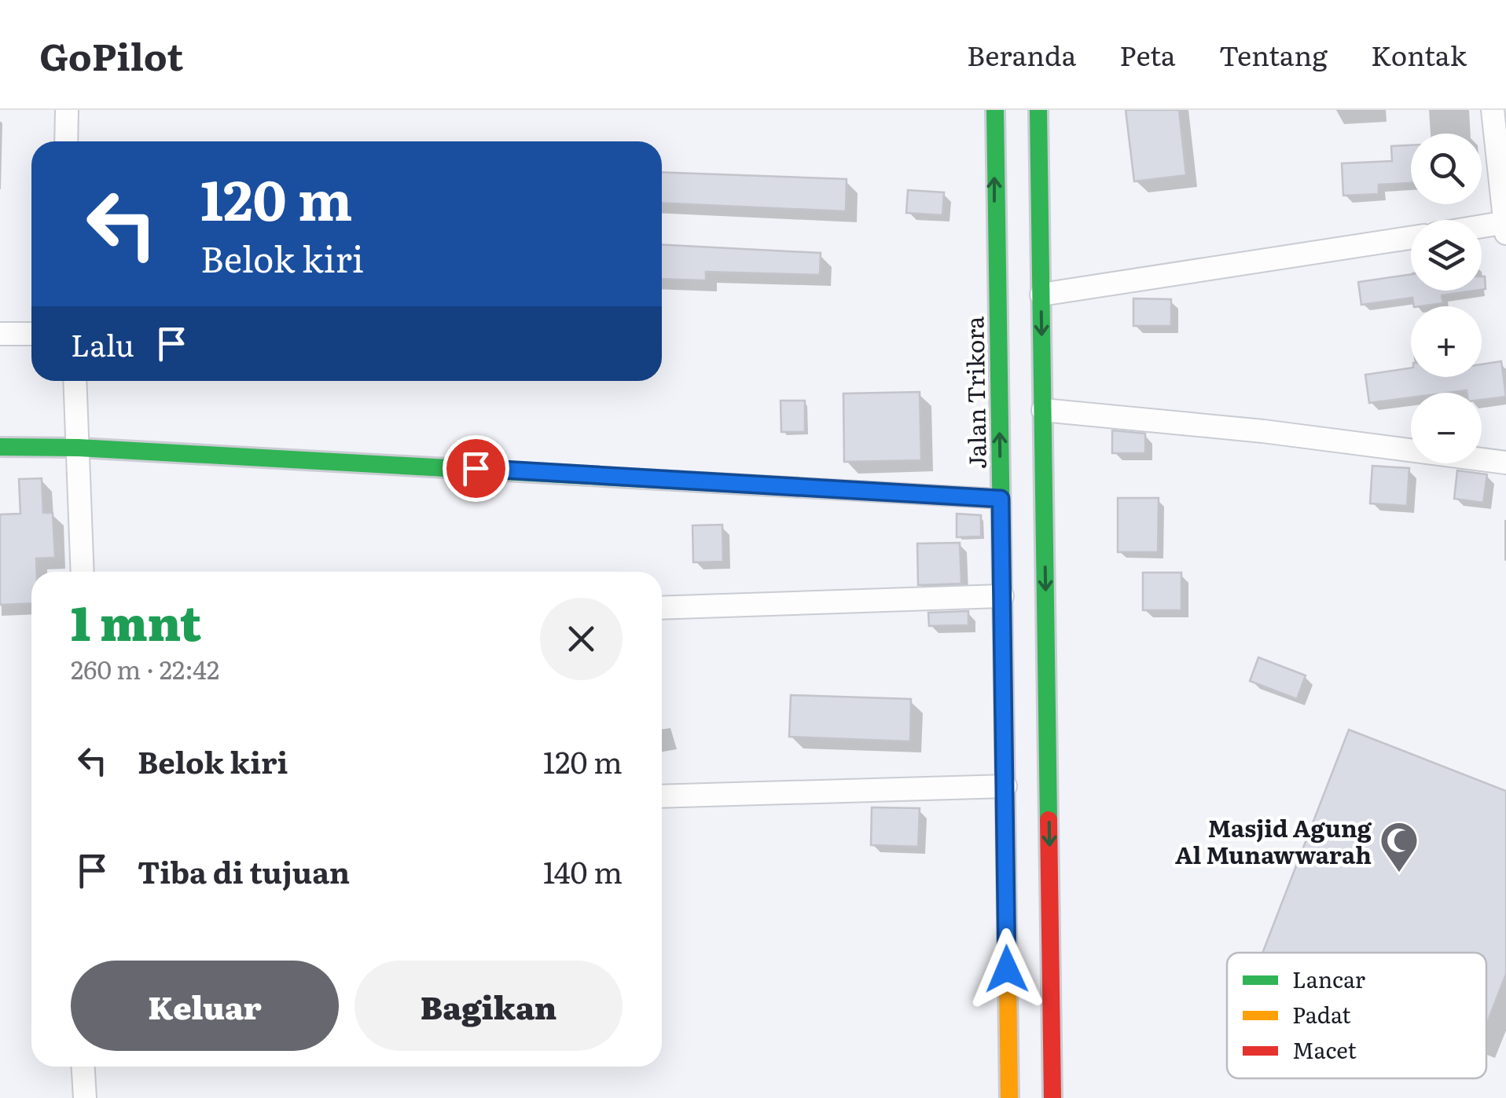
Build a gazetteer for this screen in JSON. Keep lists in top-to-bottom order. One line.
{"streets":{"main road":["Jalan Trikora"]},"places":{"mosque":["Masjid Agung Al Munawwarah"]},"legend":["Lancar","Padat","Macet"],"page":{"header":"GoPilot","nav":["Beranda","Peta","Tentang","Kontak"],"map_buttons":["+","−"],"turn":["120 m","Belok kiri"],"then":"Lalu","heading":["1 mnt","260 m · 22:42"],"list":[{"name":"Belok kiri","value":"120 m"},{"name":"Tiba di tujuan","value":"140 m"}],"buttons":["Keluar","Bagikan"]}}
